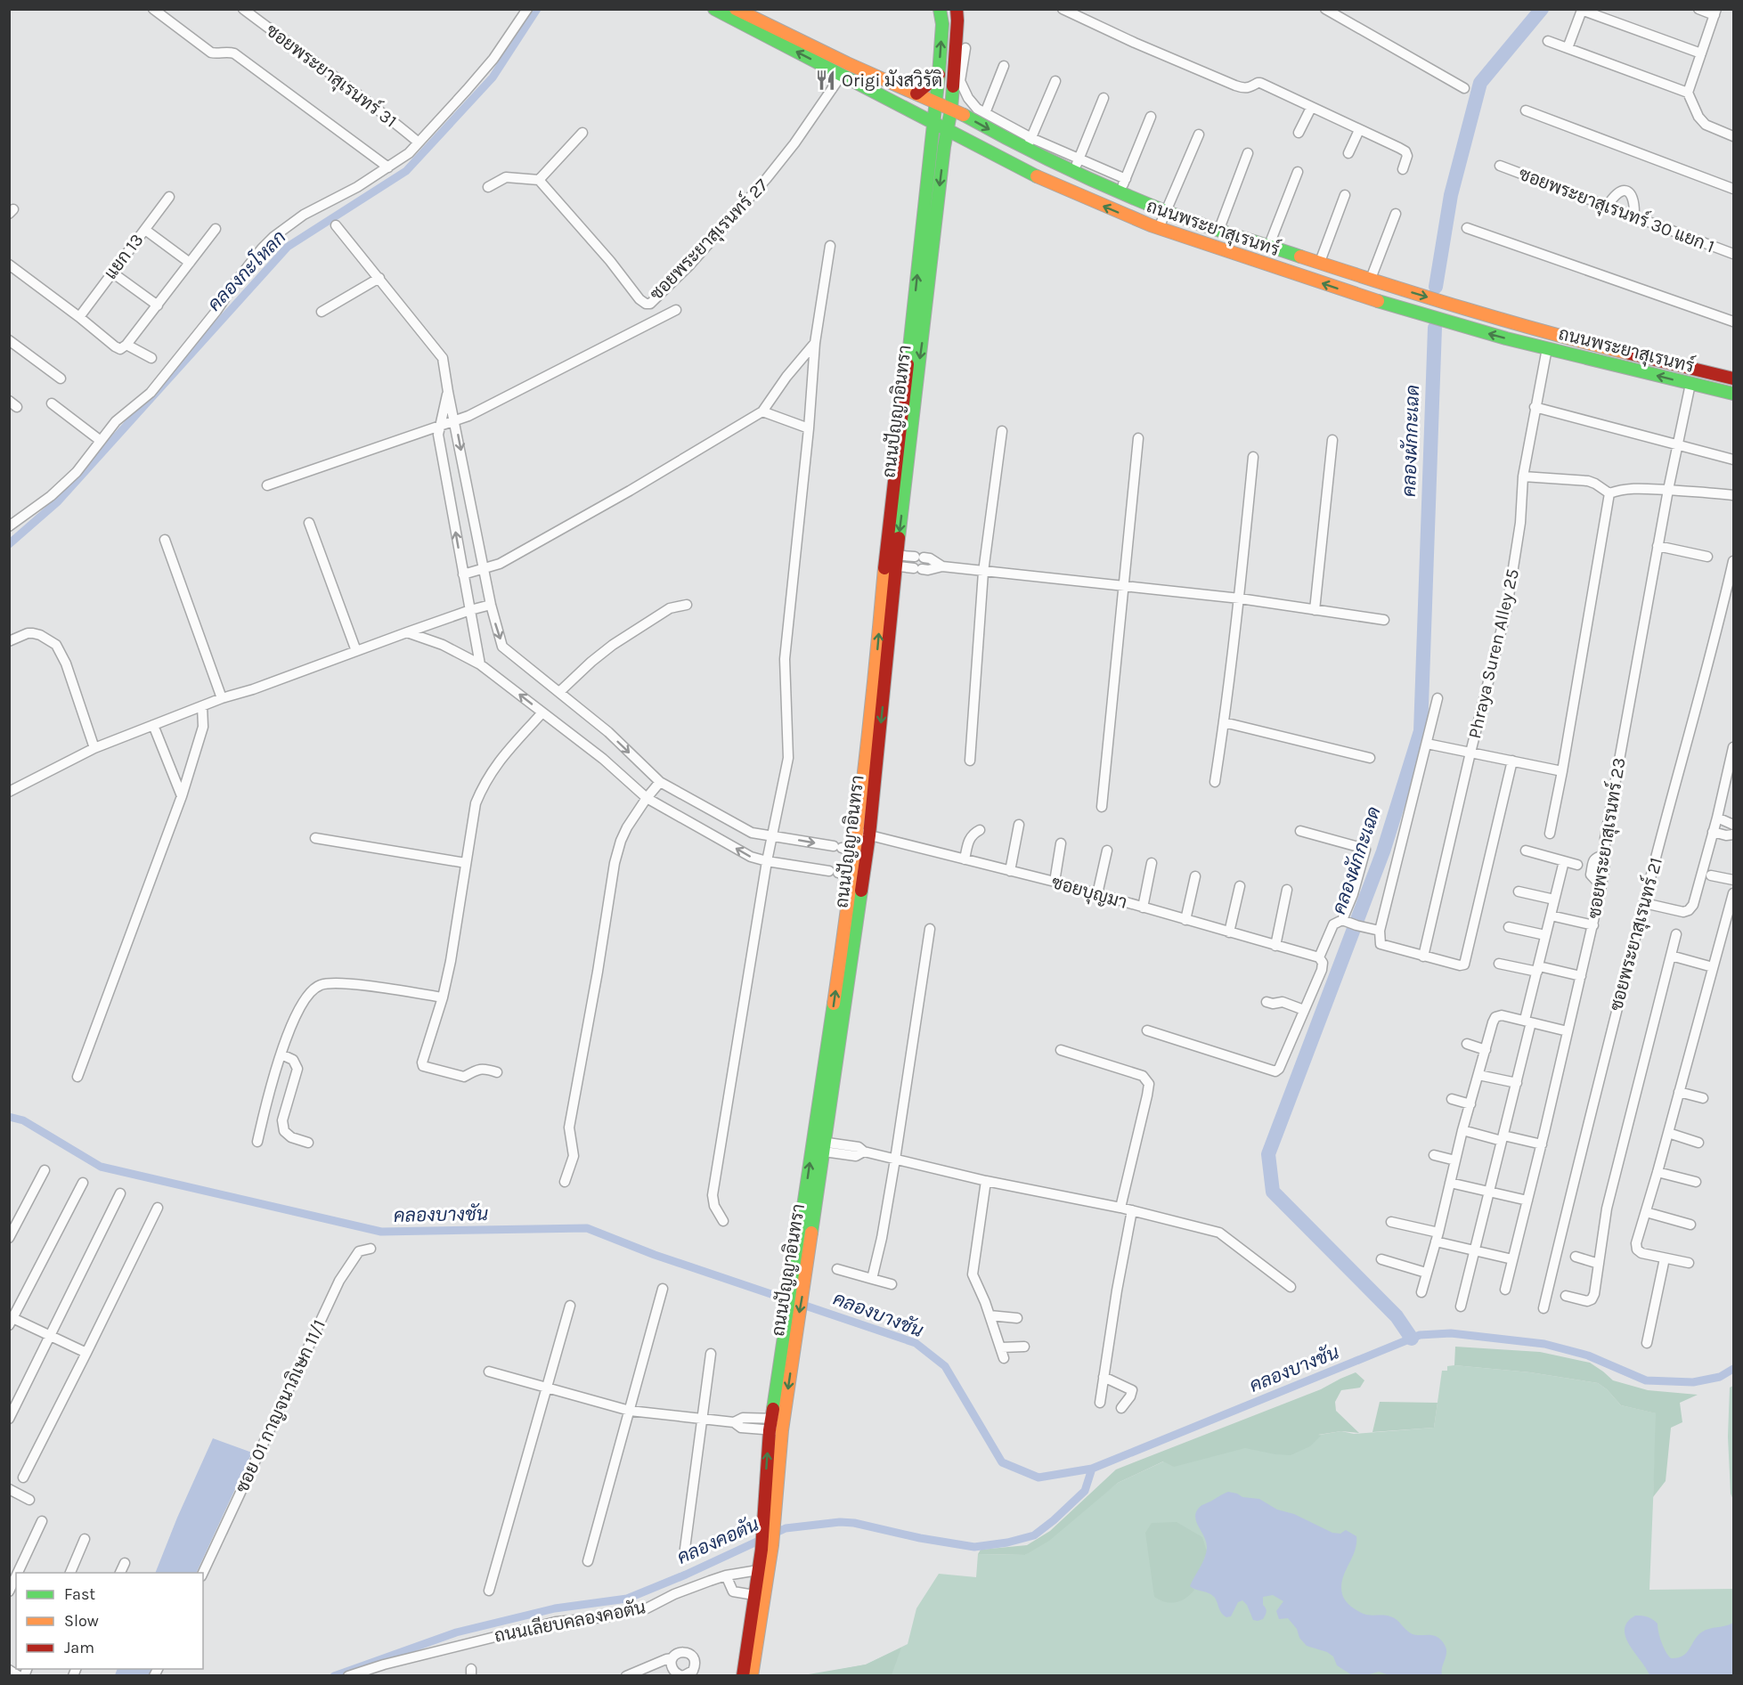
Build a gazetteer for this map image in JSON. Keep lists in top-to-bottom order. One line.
{"streets":{"main road":["ถนนพระยาสุเรนทร์","ถนนปัญญาอินทรา"],"street":["ซอยพระยาสุเรนทร์ 31","ซอยพระยาสุเรนทร์ 30 แยก 1","ซอยพระยาสุเรนทร์ 27","แยก 13","Phraya Suren Alley 25","ซอยพระยาสุเรนทร์ 23","ซอยบุญมา","ซอยพระยาสุเรนทร์ 21","ซอย 01 กาญจนาภิเษก 11/1","ถนนเลียบคลองคอตัน"]},"crossings":[["ถนนพระยาสุเรนทร์","ซอยพระยาสุเรนทร์ 27"],["ถนนพระยาสุเรนทร์","ถนนปัญญาอินทรา"],["ถนนพระยาสุเรนทร์","Phraya Suren Alley 25"],["ถนนพระยาสุเรนทร์","ซอยพระยาสุเรนทร์ 23"],["ถนนปัญญาอินทรา","ซอยบุญมา"],["ถนนปัญญาอินทรา","ถนนเลียบคลองคอตัน"]],"water":["คลองกะโหลก","คลองผักกะเฉด","คลองบางชัน","คลองคอตัน"],"places":{"restaurant":["Origi มังสวิรัติ"]},"legend":["Fast","Slow","Jam"]}
